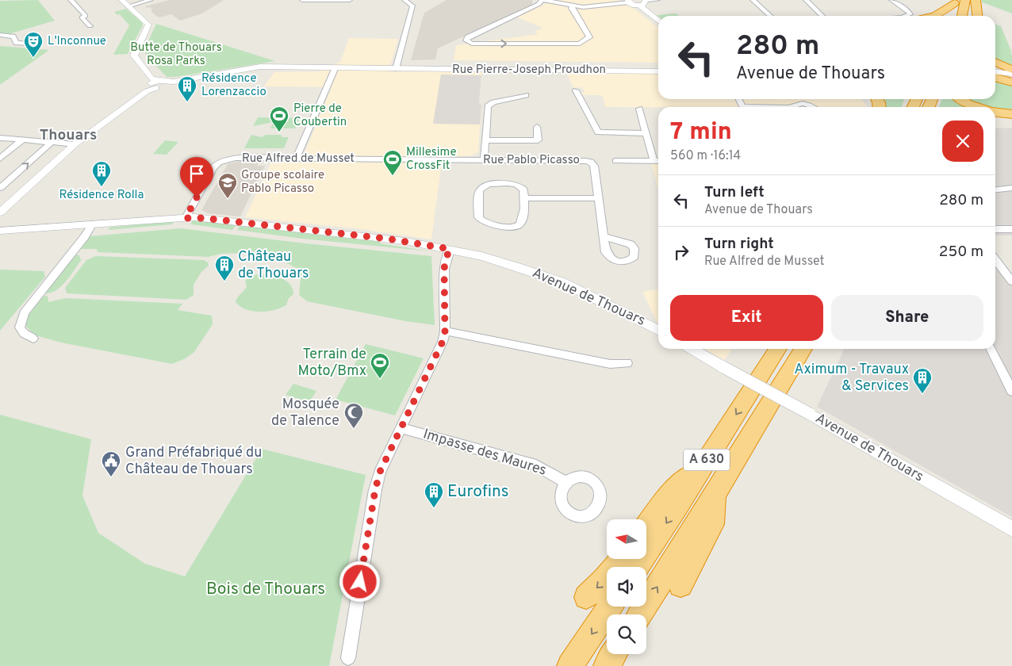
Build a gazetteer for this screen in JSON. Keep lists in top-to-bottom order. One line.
{"streets":{"highway":["A 630"],"street":["Rue Pierre-Joseph Proudhon","Rue Alfred de Musset","Rue Pablo Picasso","Avenue de Thouars","Impasse des Maures"]},"crossings":[["Rue Alfred de Musset","Rue Pablo Picasso"],["Rue Alfred de Musset","Avenue de Thouars"]],"districts":["Thouars"],"parks":["Butte de Thouars Rosa Parks","Bois de Thouars"],"places":{"theatre":["L'Inconnue"],"building":["Résidence Lorenzaccio","Résidence Rolla","Château de Thouars","Aximum - Travaux & Services","Eurofins"],"sports":["Pierre de Coubertin","Millesime CrossFit","Terrain de Moto/Bmx"],"school or university":["Groupe scolaire Pablo Picasso"],"mosque":["Mosquée de Talence"],"public building":["Grand Préfabriqué du Château de Thouars"]},"north":"left","page":{"turn":["280 m","Avenue de Thouars"],"heading":["7 min","560 m · 16:14"],"list":[{"name":"Turn left","note":"Avenue de Thouars","value":"280 m"},{"name":"Turn right","note":"Rue Alfred de Musset","value":"250 m"}],"buttons":["Exit","Share"]}}
